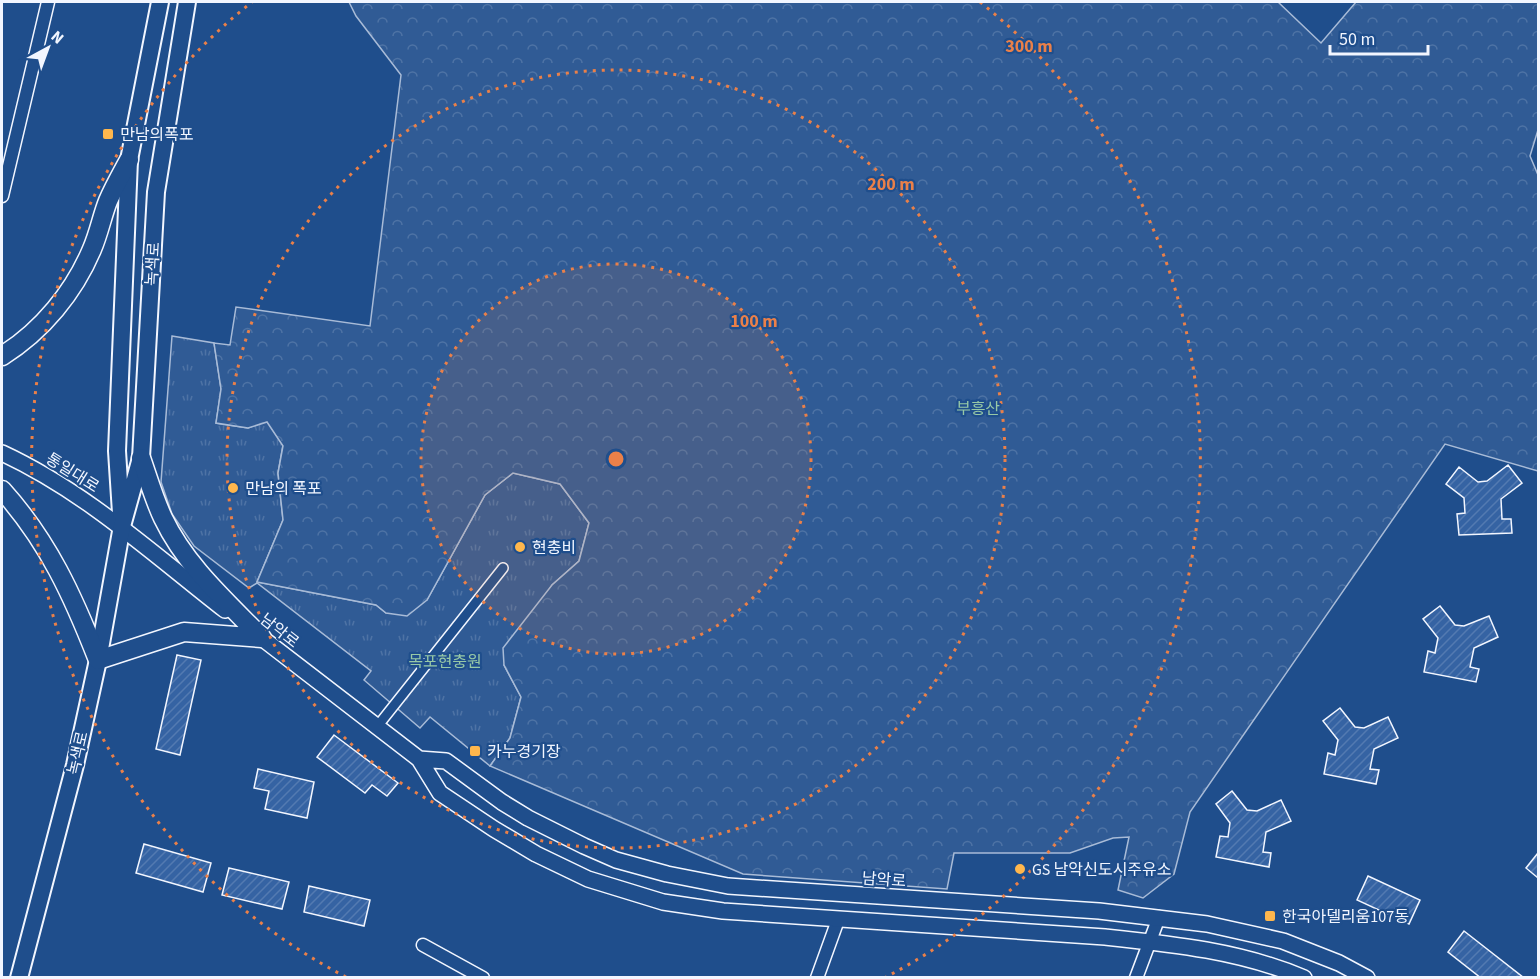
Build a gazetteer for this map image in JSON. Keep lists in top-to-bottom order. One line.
{"streets":{"main road":["녹색로"],"street":["통일대로","남악로"]},"crossings":[["녹색로","통일대로"],["녹색로","남악로"],["통일대로","남악로"]],"parks":["부흥산","목포현충원"],"places":{"transit":["만남의폭포","카누경기장","한국아델리움107동"],"other":["만남의 폭포","현충비","GS 남악신도시주유소"]},"scale_bar":"50 m","north":"top right","rings":["300 m","200 m","100 m"]}
